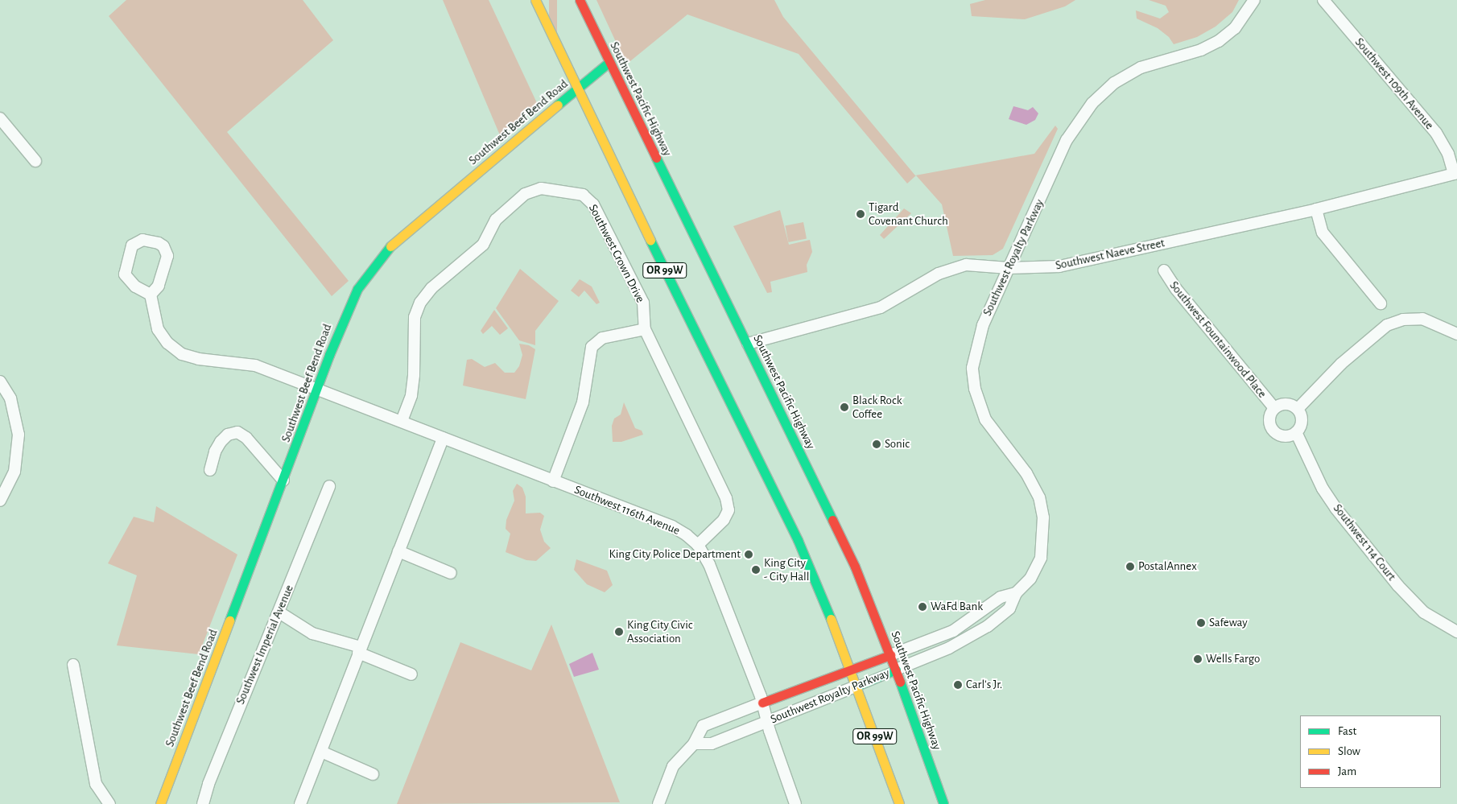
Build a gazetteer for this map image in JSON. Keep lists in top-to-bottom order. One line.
{"streets":{"main road":["Southwest Pacific Highway","Southwest Beef Bend Road","Southwest Royalty Parkway","OR 99W"],"street":["Southwest 109th Avenue","Southwest Crown Drive","Southwest Naeve Street","Southwest Fountainwood Place","Southwest 116th Avenue","Southwest 114 Court","Southwest Imperial Avenue"]},"crossings":[["Southwest 109th Avenue","Southwest Naeve Street"],["Southwest Pacific Highway","Southwest Beef Bend Road"],["Southwest Pacific Highway","Southwest Naeve Street"],["Southwest Pacific Highway","Southwest Royalty Parkway"],["Southwest Beef Bend Road","OR 99W"],["Southwest Beef Bend Road","Southwest 116th Avenue"],["Southwest Crown Drive","Southwest 116th Avenue"],["Southwest Naeve Street","Southwest Royalty Parkway"],["Southwest Royalty Parkway","OR 99W"],["Southwest Royalty Parkway","Southwest 116th Avenue"],["Southwest Fountainwood Place","Southwest 114 Court"]],"places":["Tigard Covenant Church","Black Rock Coffee","Sonic","King City Police Department","PostalAnnex","King City - City Hall","WaFd Bank","Safeway","King City Civic Association","Wells Fargo","Carl's Jr."],"legend":["Fast","Slow","Jam"]}
